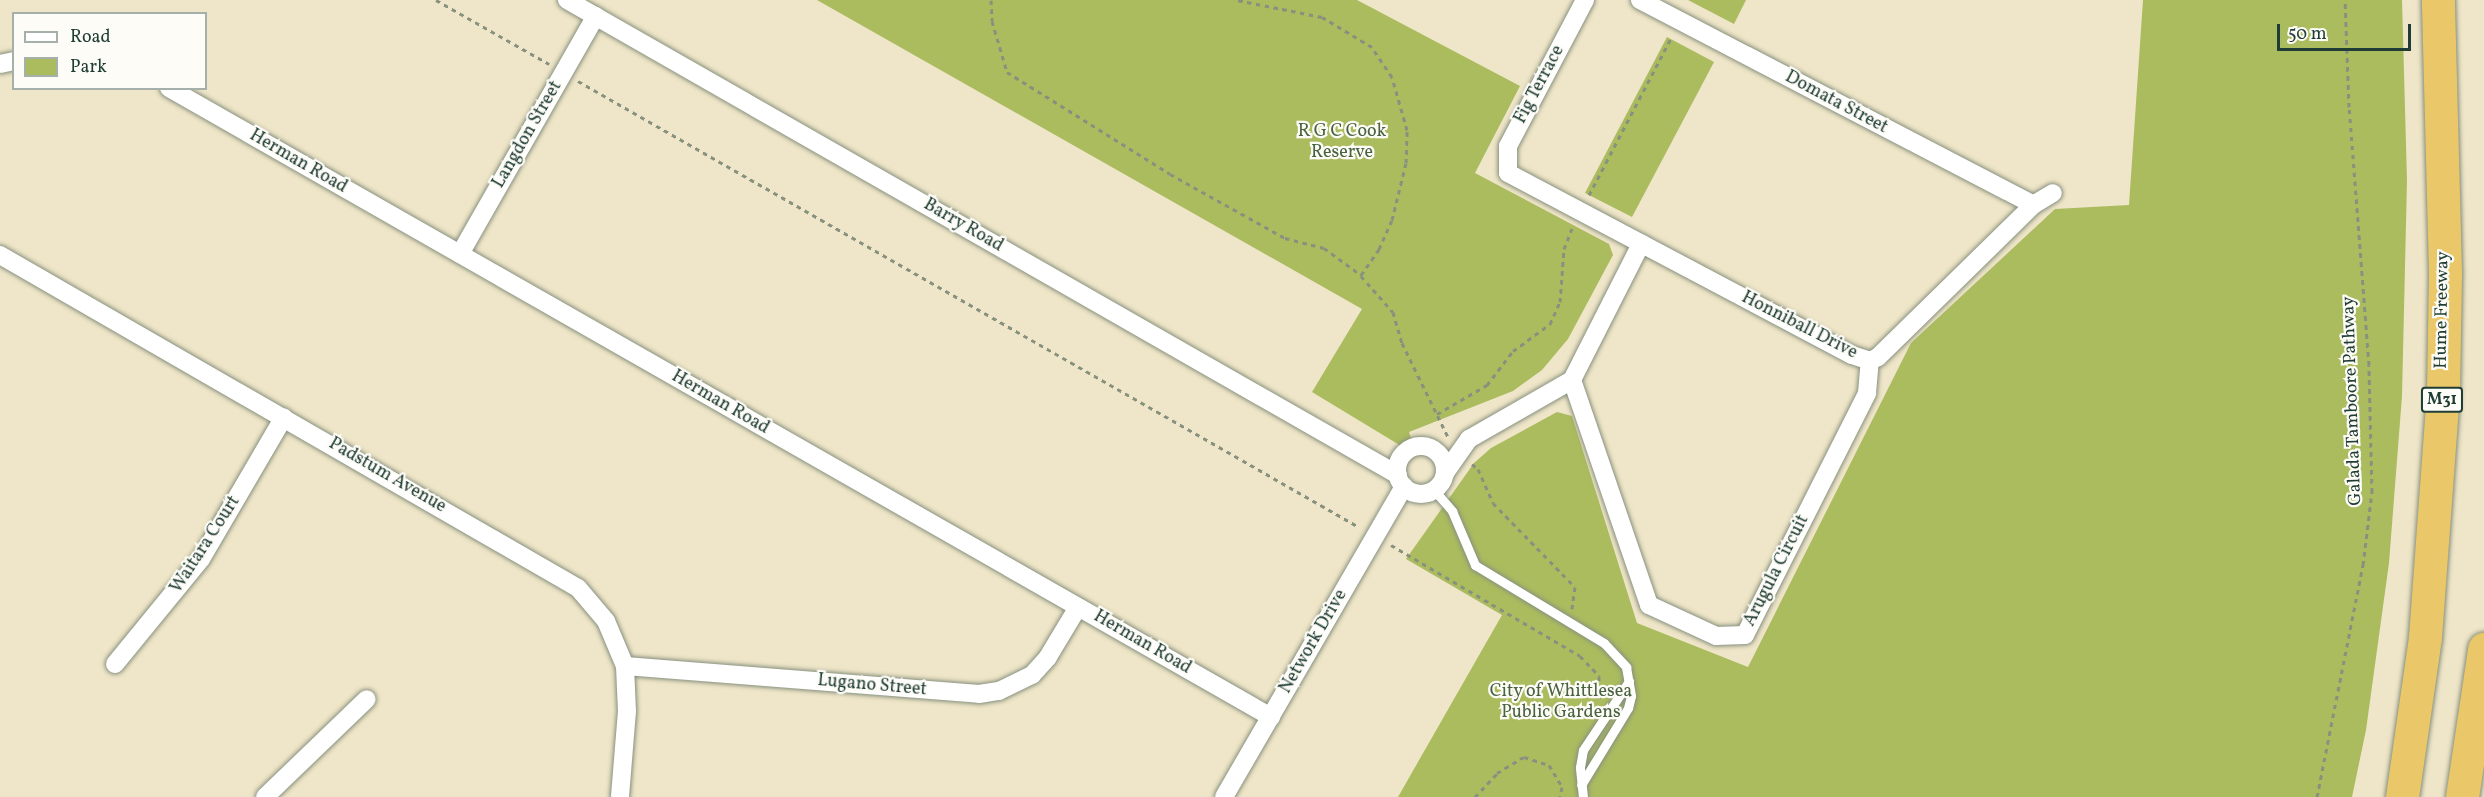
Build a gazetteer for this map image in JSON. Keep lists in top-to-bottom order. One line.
{"streets":{"highway":["Hume Freeway","M31"],"street":["Fig Terrace","Domata Street","Langdon Street","Herman Road","Barry Road","Honniball Drive","Padstum Avenue","Waitara Court","Arugula Circuit","Network Drive","Lugano Street"],"path":["Galada Tamboore Pathway"]},"crossings":[["Fig Terrace","Honniball Drive"],["Domata Street","Honniball Drive"],["Langdon Street","Herman Road"],["Langdon Street","Barry Road"],["Herman Road","Network Drive"],["Herman Road","Lugano Street"],["Barry Road","Network Drive"],["Honniball Drive","Arugula Circuit"],["Padstum Avenue","Waitara Court"],["Padstum Avenue","Lugano Street"]],"parks":["R G C Cook Reserve","City of Whittlesea Public Gardens"],"legend":["Road","Park"],"scale_bar":"50 m"}
